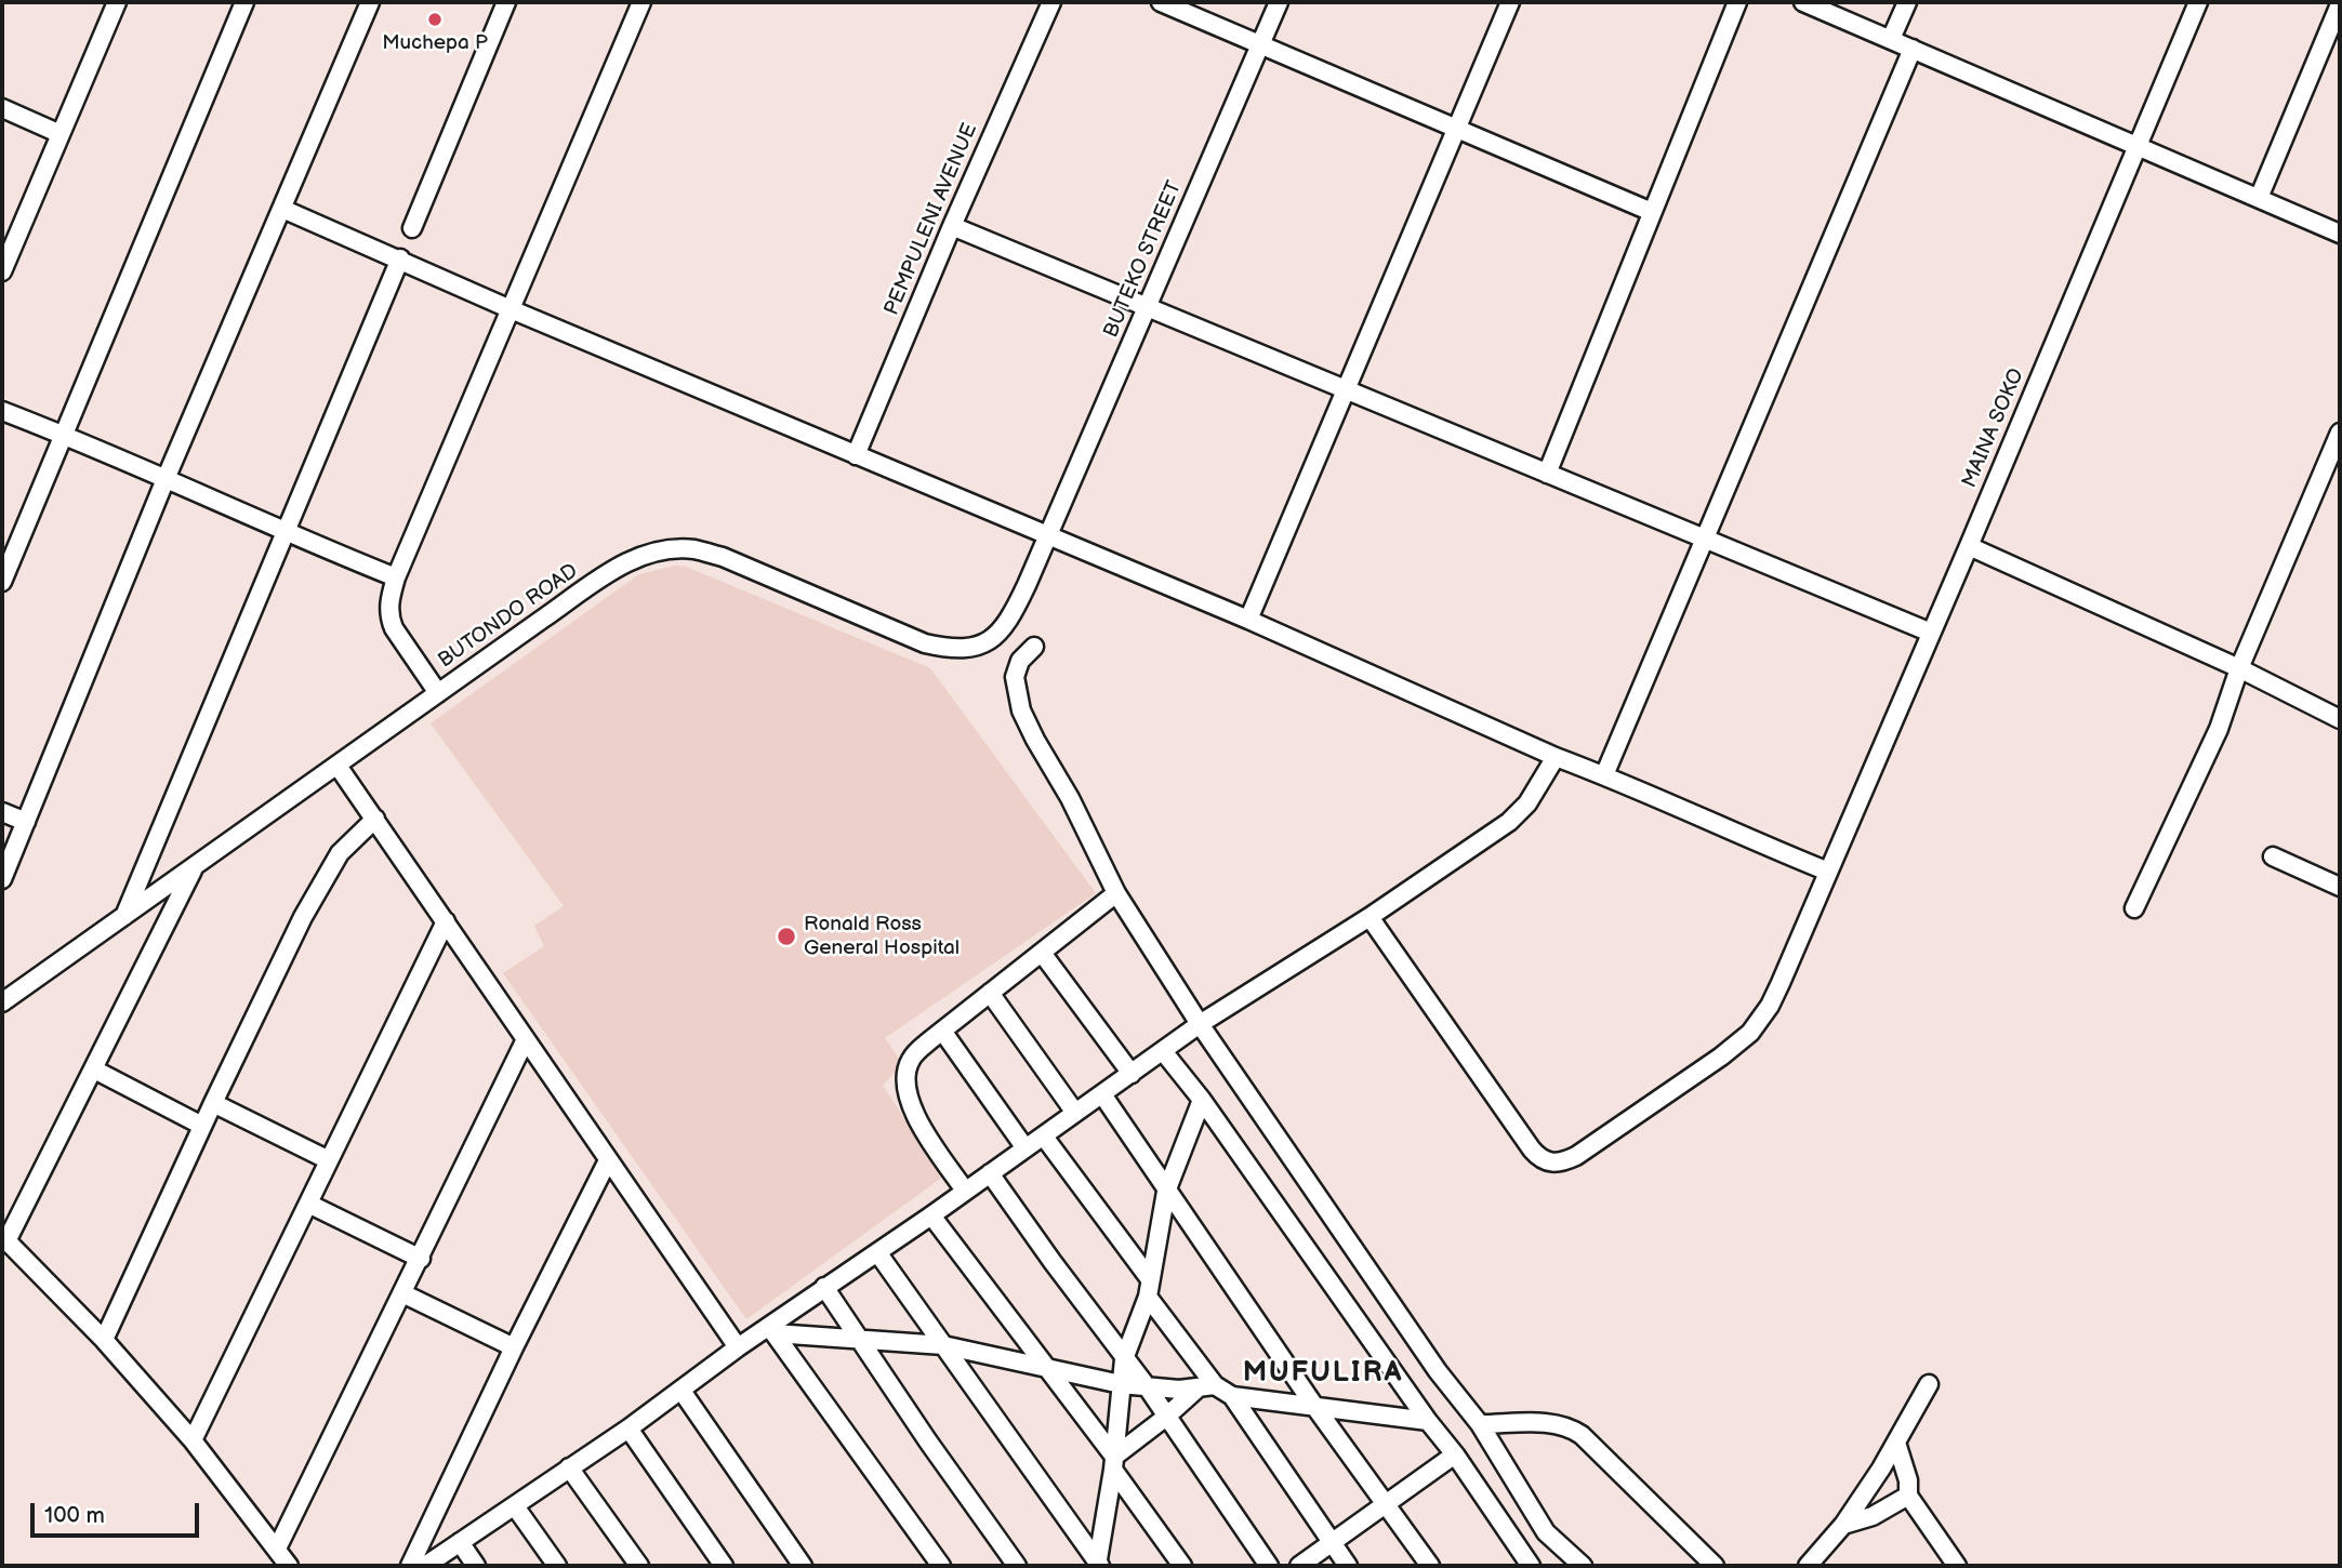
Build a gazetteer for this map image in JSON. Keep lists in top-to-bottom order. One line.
{"streets":{"street":["PEMPULENI AVENUE","BUTEKO STREET","MAINA SOKO","BUTONDO ROAD"]},"crossings":[["BUTEKO STREET","BUTONDO ROAD"]],"districts":["MUFULIRA"],"places":["Muchepa P","Ronald Ross General Hospital"],"scale_bar":"100 m"}
